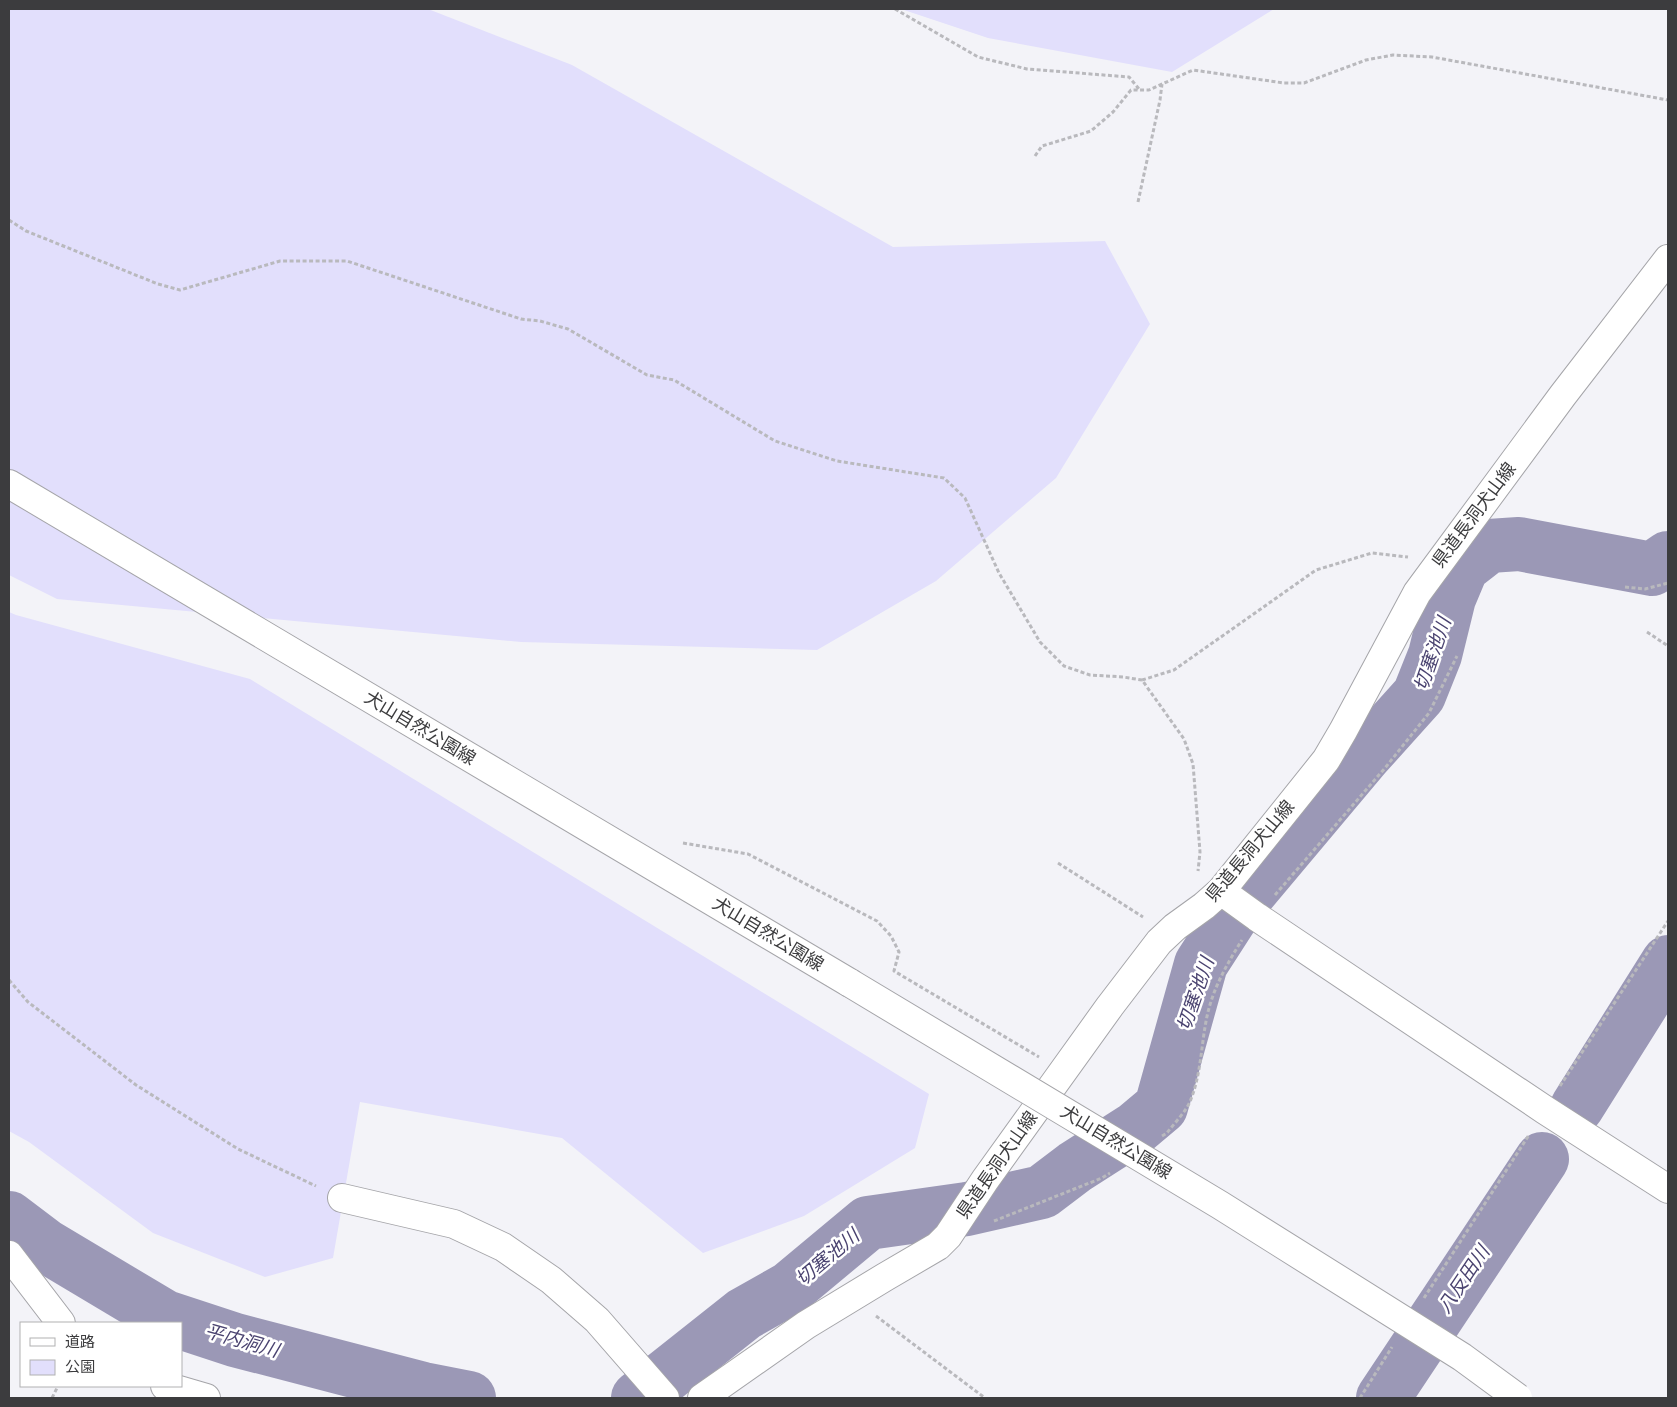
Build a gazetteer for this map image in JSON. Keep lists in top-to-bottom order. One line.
{"streets":{"main road":["県道長洞犬山線","犬山自然公園線"]},"water":["切塞池川","八反田川","平内洞川"],"legend":["道路","公園"]}
